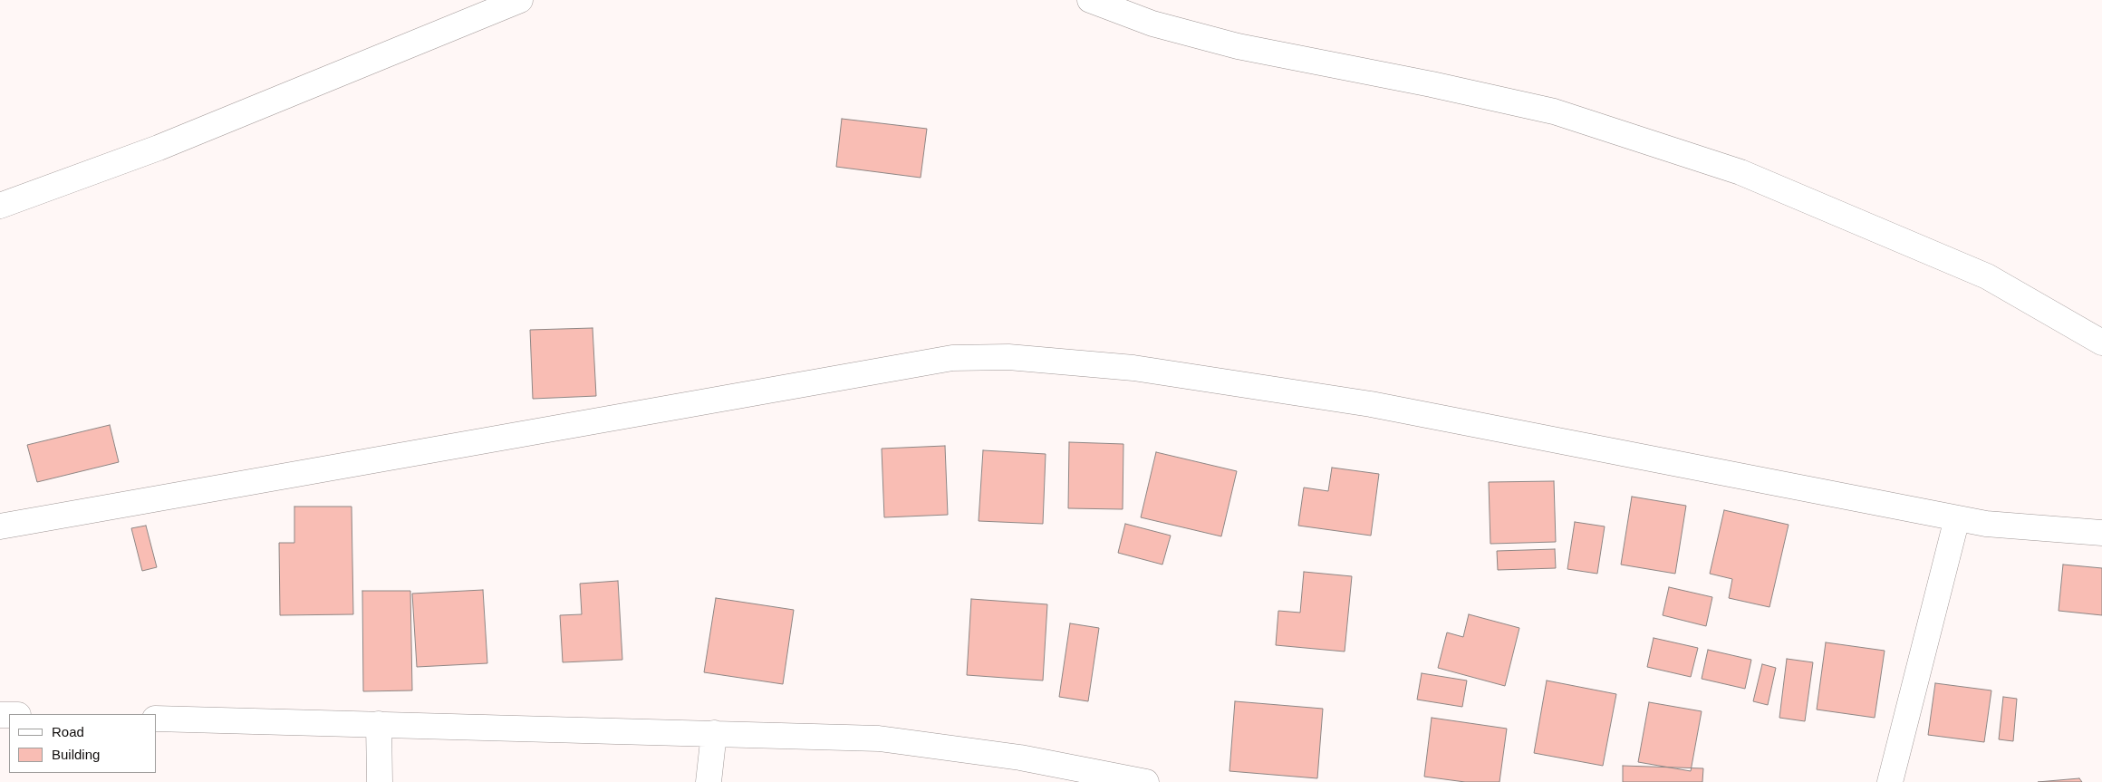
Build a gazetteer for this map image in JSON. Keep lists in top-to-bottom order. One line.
{"legend":["Road","Building"]}
